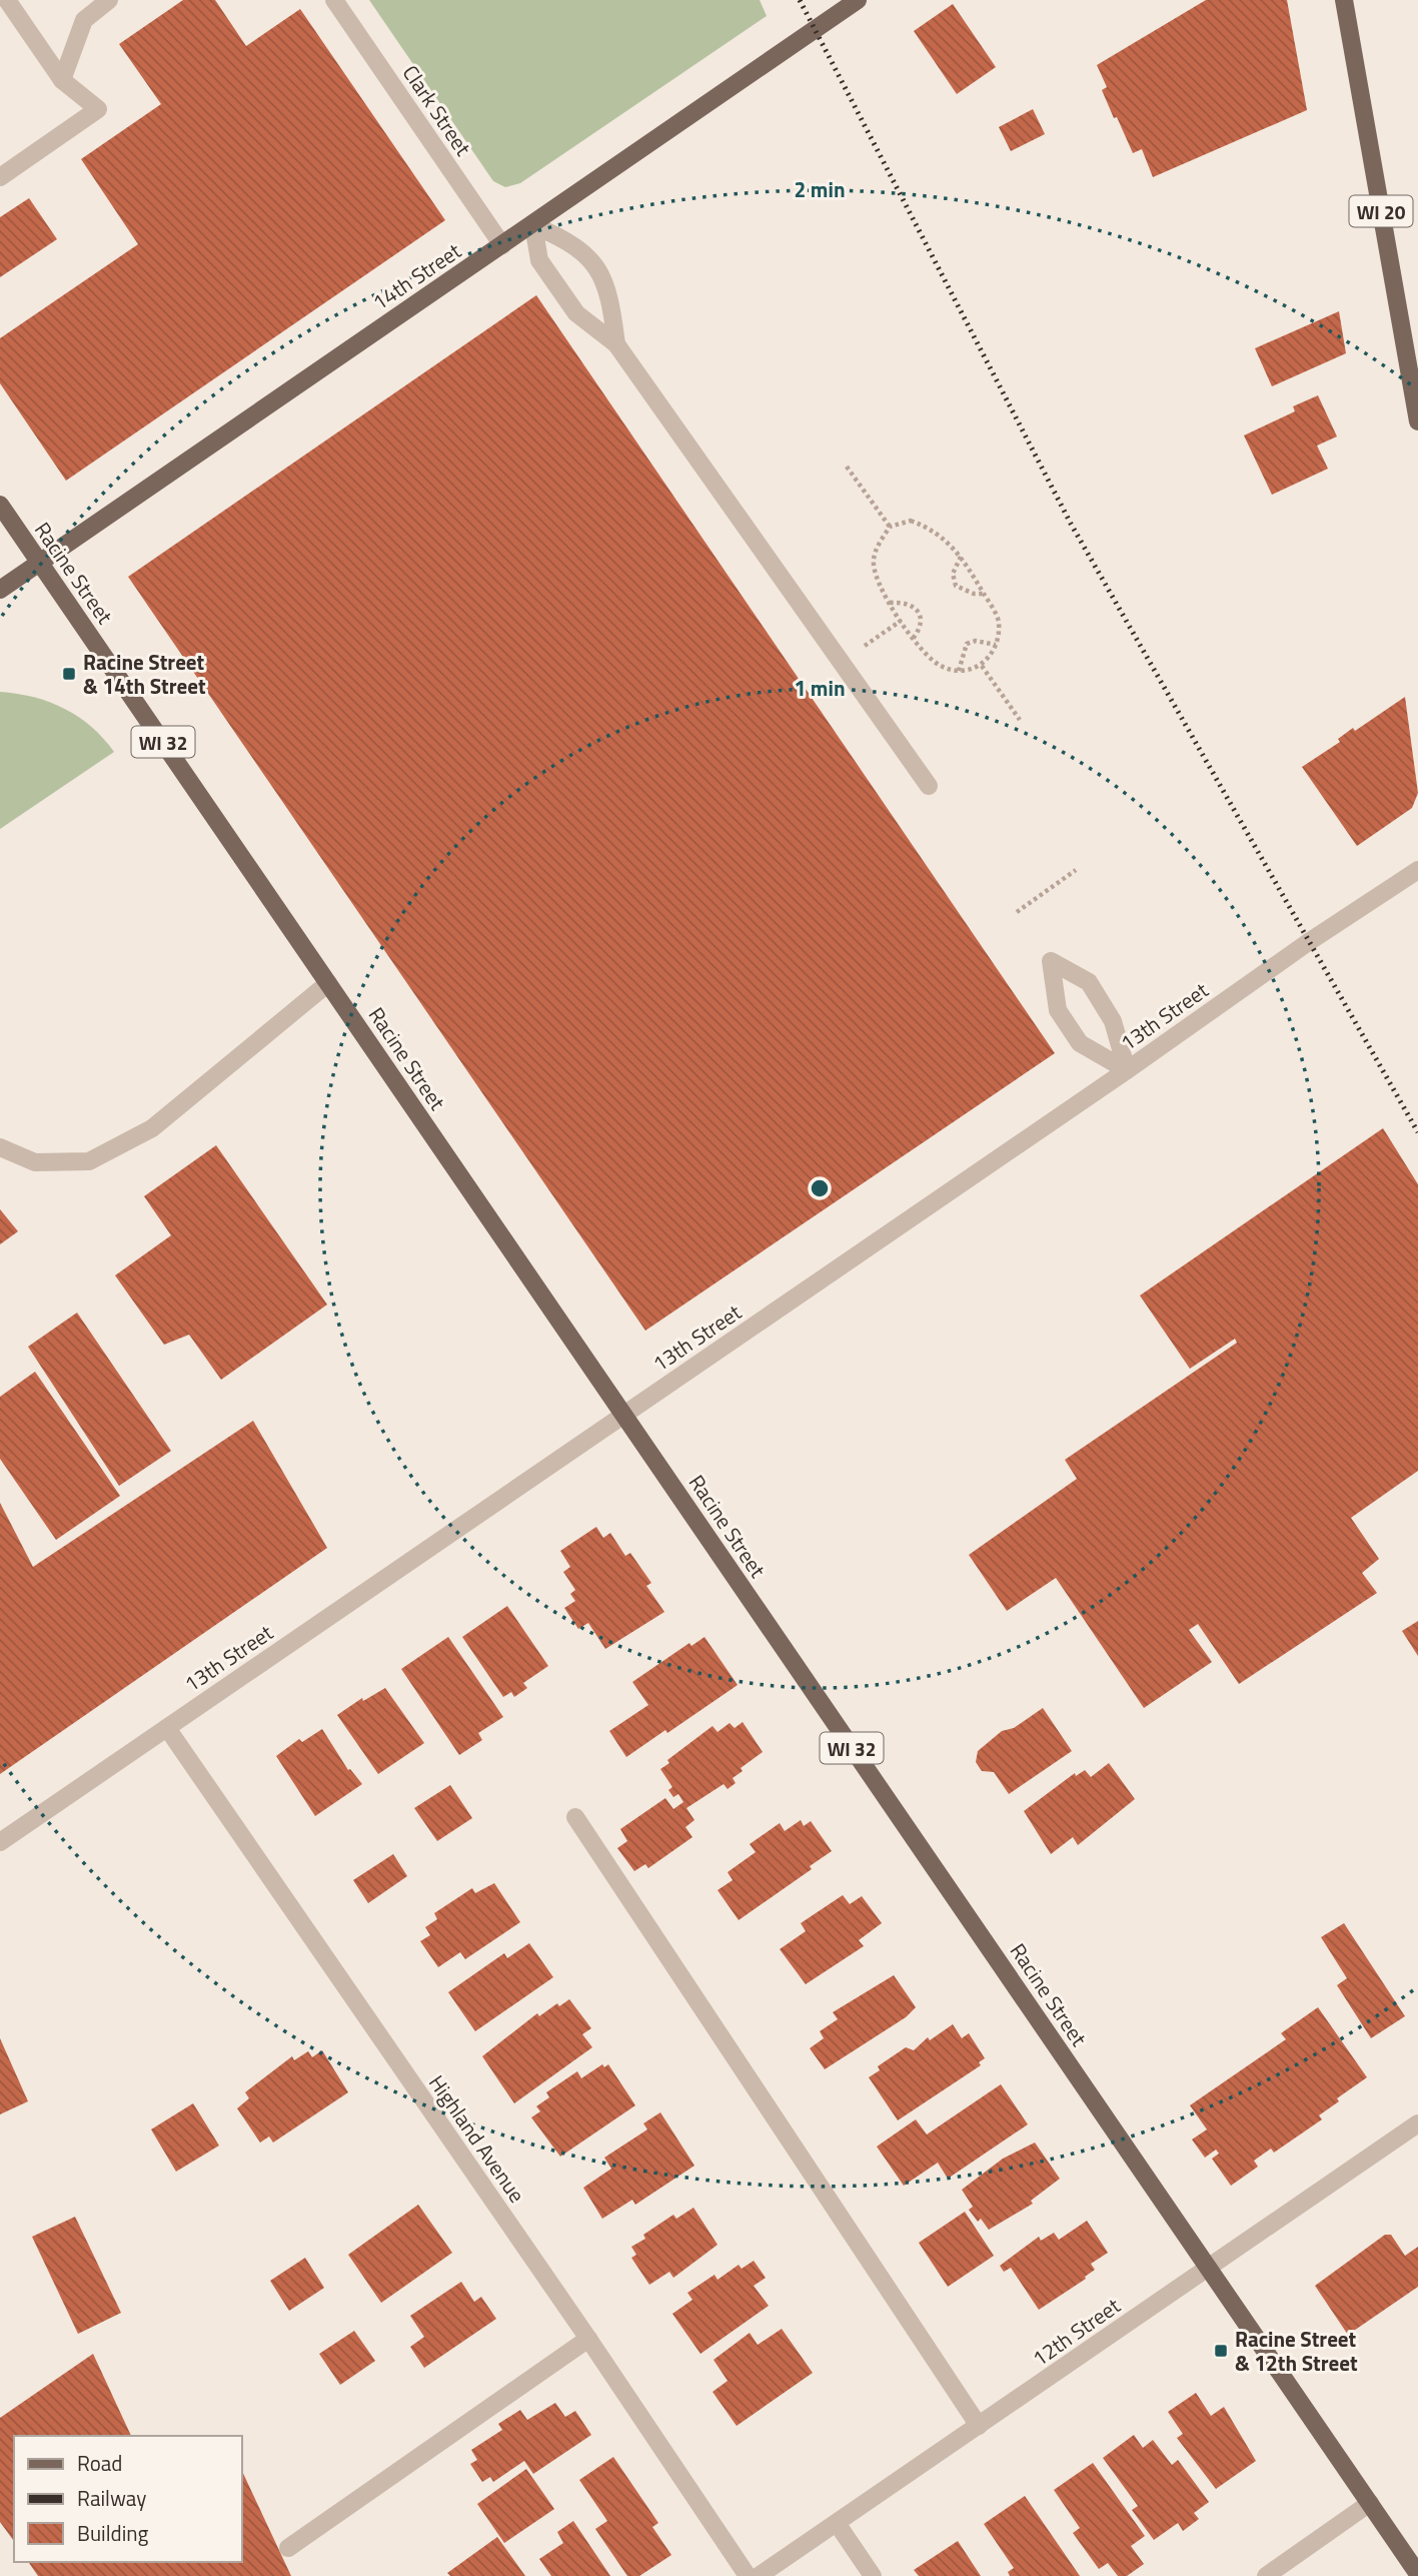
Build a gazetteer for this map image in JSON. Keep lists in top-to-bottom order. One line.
{"streets":{"main road":["WI 20","14th Street","Racine Street","WI 32"],"street":["Clark Street","13th Street","Highland Avenue","12th Street"]},"crossings":[["Clark Street","14th Street"],["14th Street","Racine Street"],["Racine Street","13th Street"],["Racine Street","12th Street"],["13th Street","Highland Avenue"]],"places":{"transit":["Racine Street & 14th Street","Racine Street & 12th Street"]},"legend":["Road","Railway","Building"],"rings":["2 min","1 min"]}
